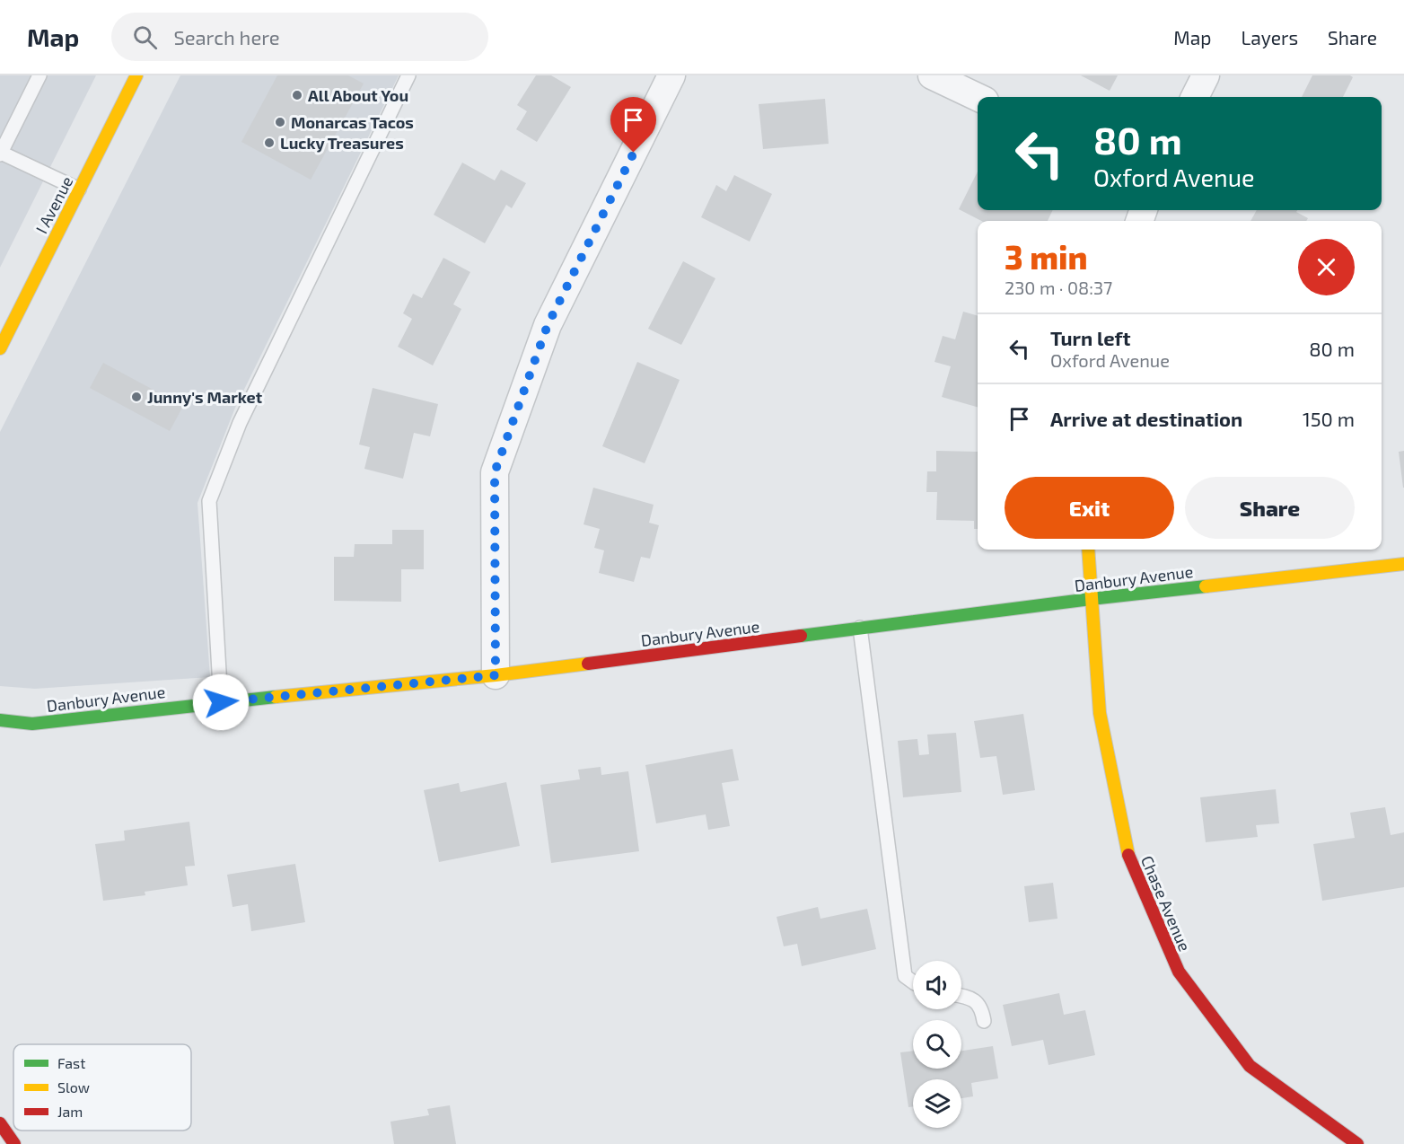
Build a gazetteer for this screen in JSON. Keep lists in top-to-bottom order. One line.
{"streets":{"street":["I Avenue","Danbury Avenue","Chase Avenue"]},"crossings":[["Danbury Avenue","Chase Avenue"]],"places":["All About You","Monarcas Tacos","Lucky Treasures","Junny's Market"],"legend":["Fast","Slow","Jam"],"page":{"header":"Map","search":"Search here","nav":["Map","Layers","Share"],"turn":["80 m","Oxford Avenue"],"heading":["3 min","230 m · 08:37"],"list":[{"name":"Turn left","note":"Oxford Avenue","value":"80 m"},{"name":"Arrive at destination","value":"150 m"}],"buttons":["Exit","Share"]}}
